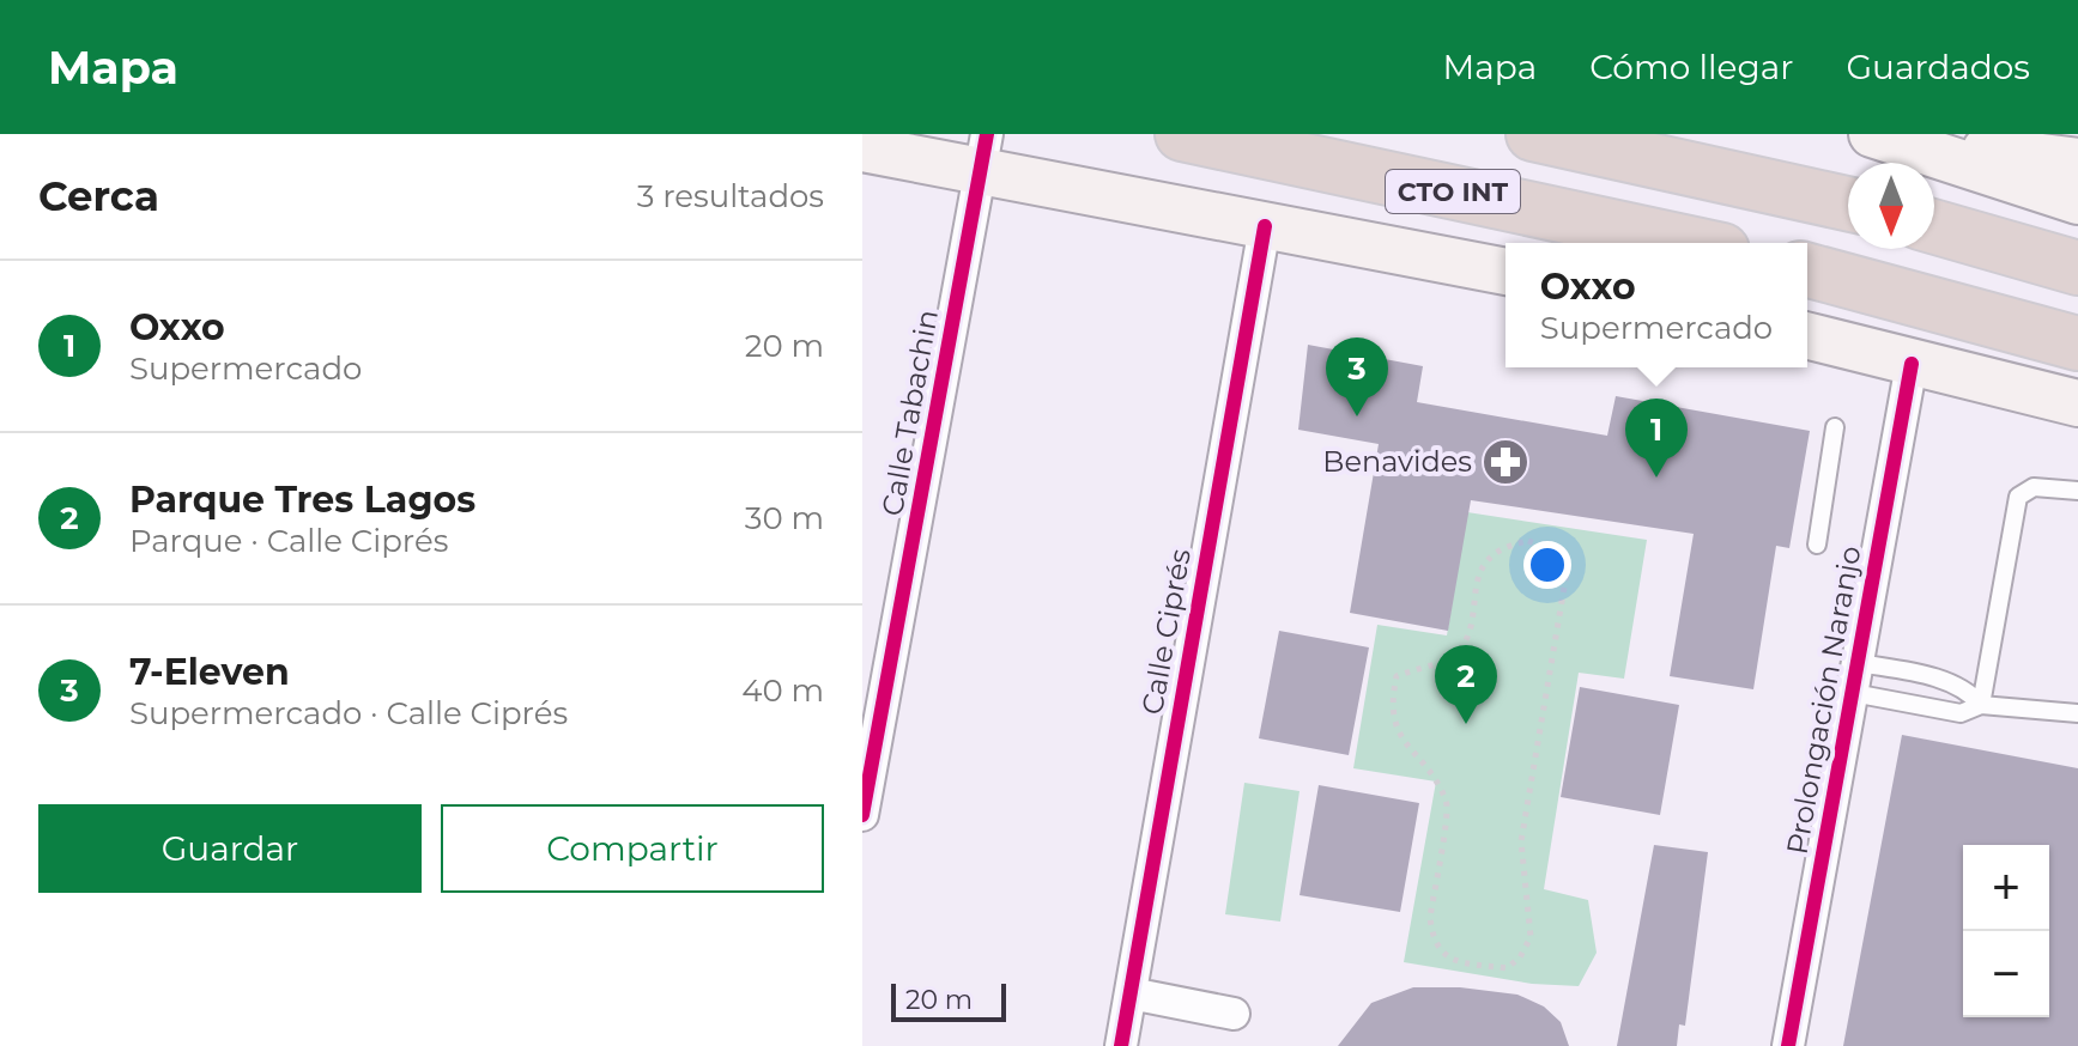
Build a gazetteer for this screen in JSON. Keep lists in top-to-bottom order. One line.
{"streets":{"highway":["CTO INT"],"street":["Calle Tabachin","Calle Ciprés","Prolongación Naranjo"]},"crossings":[["CTO INT","Calle Tabachin"],["CTO INT","Calle Ciprés"]],"places":{"pharmacy":["Benavides"]},"scale_bar":"20 m","north":"bottom","page":{"header":"Mapa","nav":["Mapa","Cómo llegar","Guardados"],"heading":["Cerca","3 resultados"],"popup":["Oxxo","Supermercado"],"list":[{"mark":"1","name":"Oxxo","note":"Supermercado","value":"20 m"},{"mark":"2","name":"Parque Tres Lagos","note":"Parque · Calle Ciprés","value":"30 m"},{"mark":"3","name":"7-Eleven","note":"Supermercado · Calle Ciprés","value":"40 m"}],"pins":["3","1","2"],"buttons":["Guardar","Compartir"],"map_buttons":["+","−"],"scale":"20 m"}}
